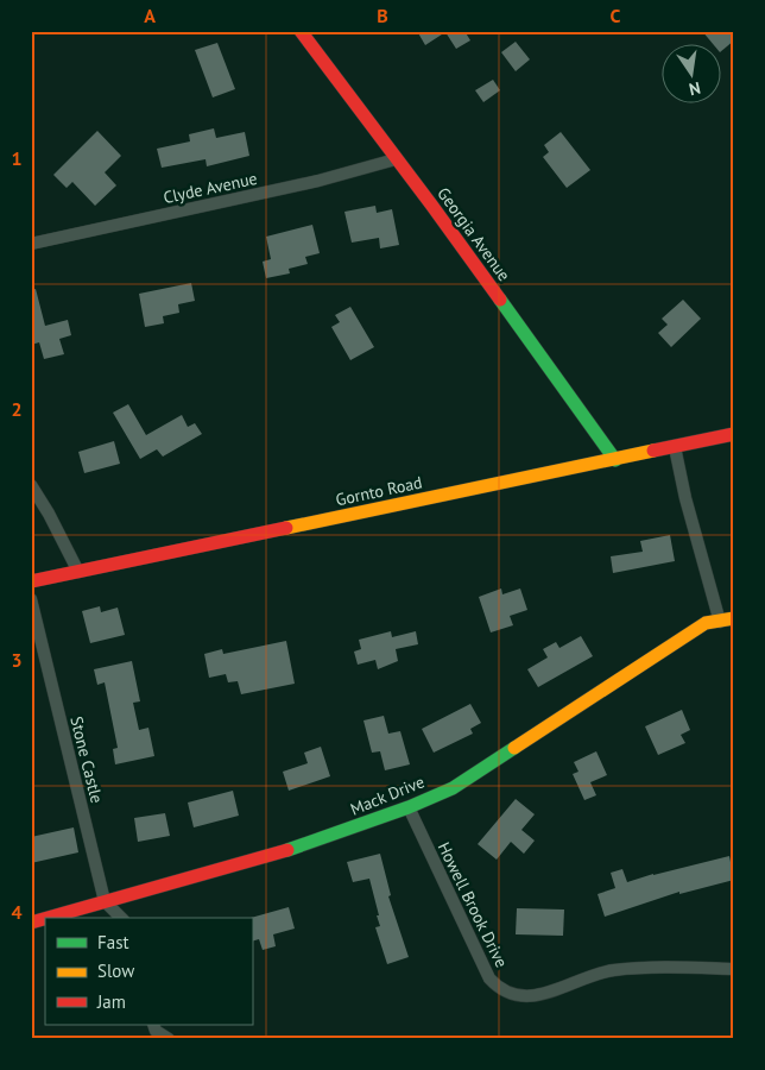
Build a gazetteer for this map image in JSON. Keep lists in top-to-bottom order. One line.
{"streets":{"street":["Clyde Avenue","Georgia Avenue","Gornto Road","Stone Castle","Mack Drive","Howell Brook Drive"]},"crossings":[["Clyde Avenue","Georgia Avenue"],["Georgia Avenue","Gornto Road"],["Stone Castle","Mack Drive"],["Mack Drive","Howell Brook Drive"]],"legend":["Fast","Slow","Jam"],"north":"bottom","grid":{"columns":["A","B","C"],"rows":["1","2","3","4"]}}
